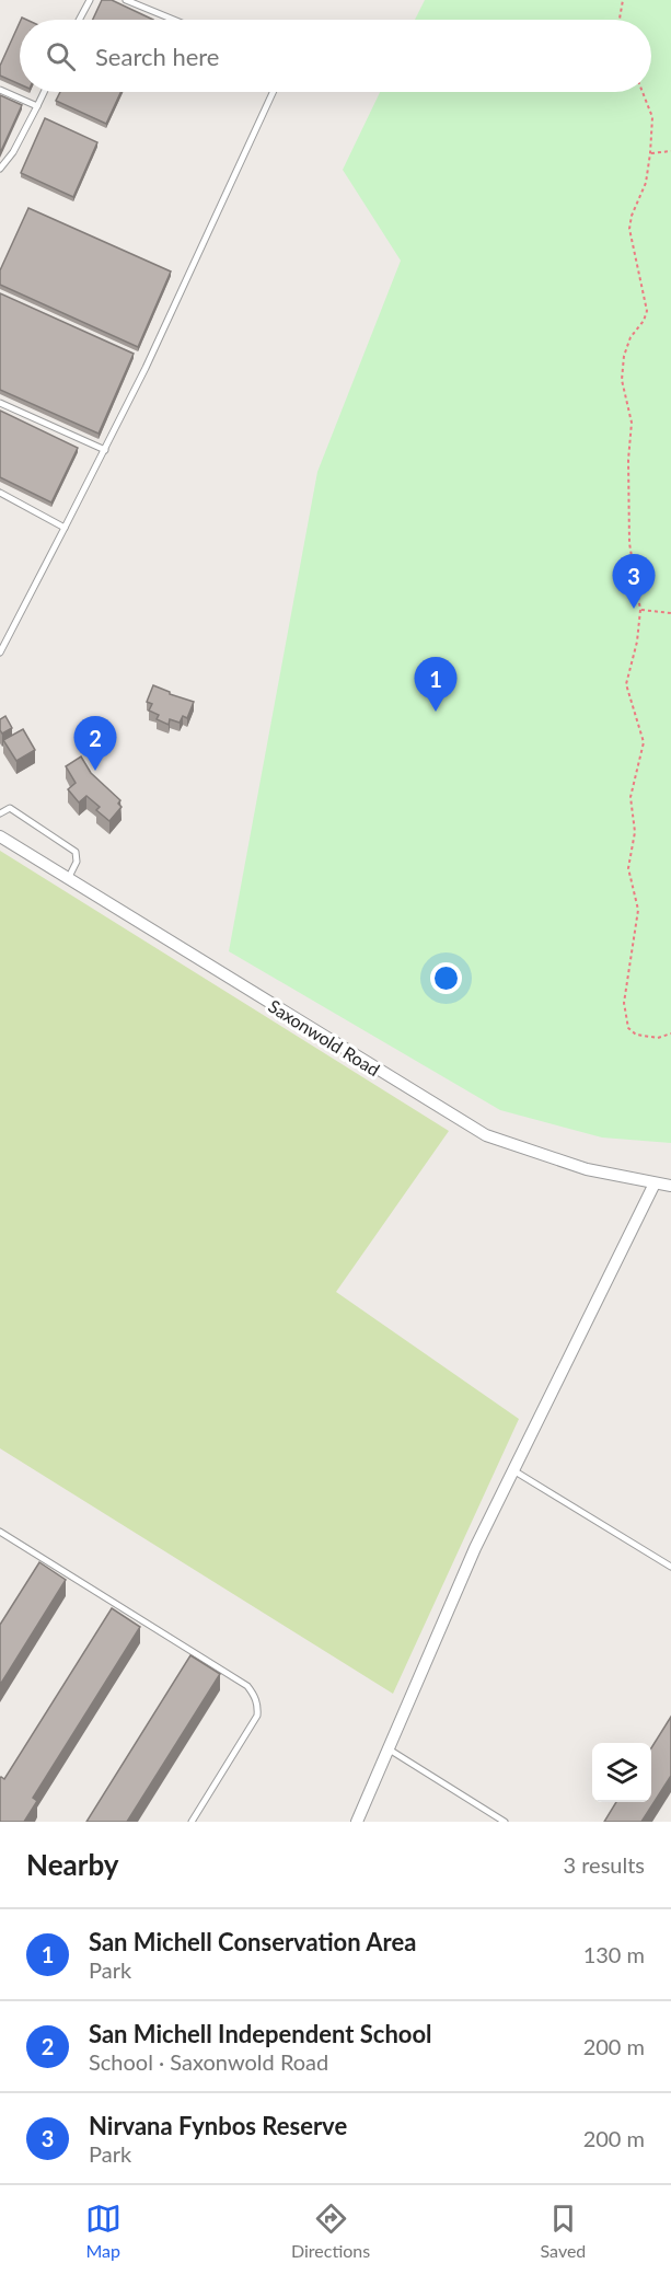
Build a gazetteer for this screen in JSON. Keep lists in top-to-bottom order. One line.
{"streets":{"street":["Saxonwold Road"]},"page":{"search":"Search here","pins":["3","1","2"],"heading":["Nearby","3 results"],"list":[{"mark":"1","name":"San Michell Conservation Area","note":"Park","value":"130 m"},{"mark":"2","name":"San Michell Independent School","note":"School · Saxonwold Road","value":"200 m"},{"mark":"3","name":"Nirvana Fynbos Reserve","note":"Park","value":"200 m"}],"nav":["Map","Directions","Saved"]}}
